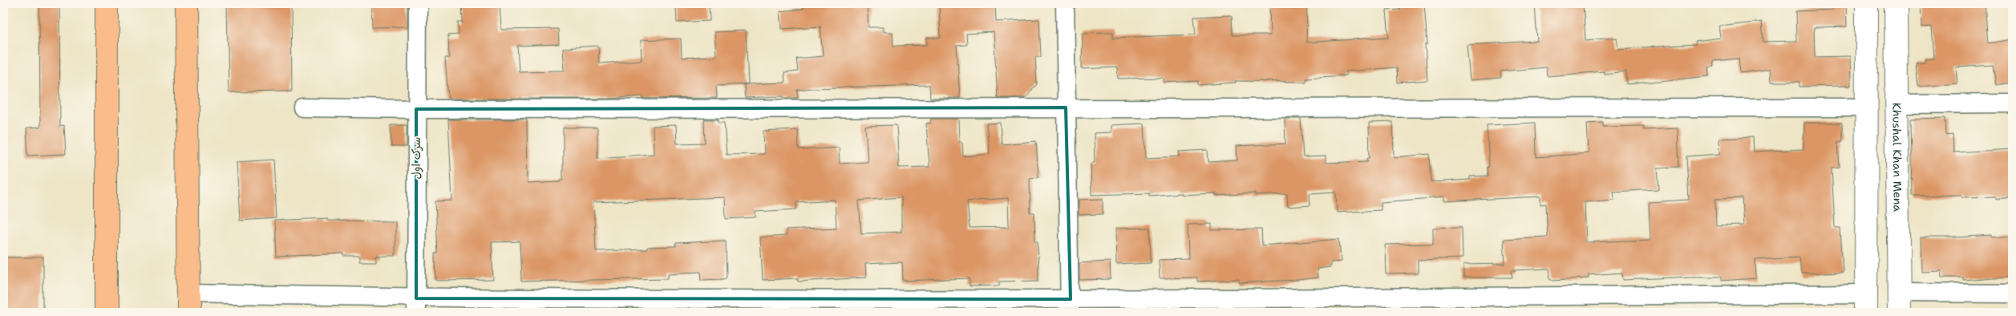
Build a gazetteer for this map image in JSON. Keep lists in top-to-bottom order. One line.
{"streets":{"street":["سرک‌ اول","Khushal Khan Mena"]}}
